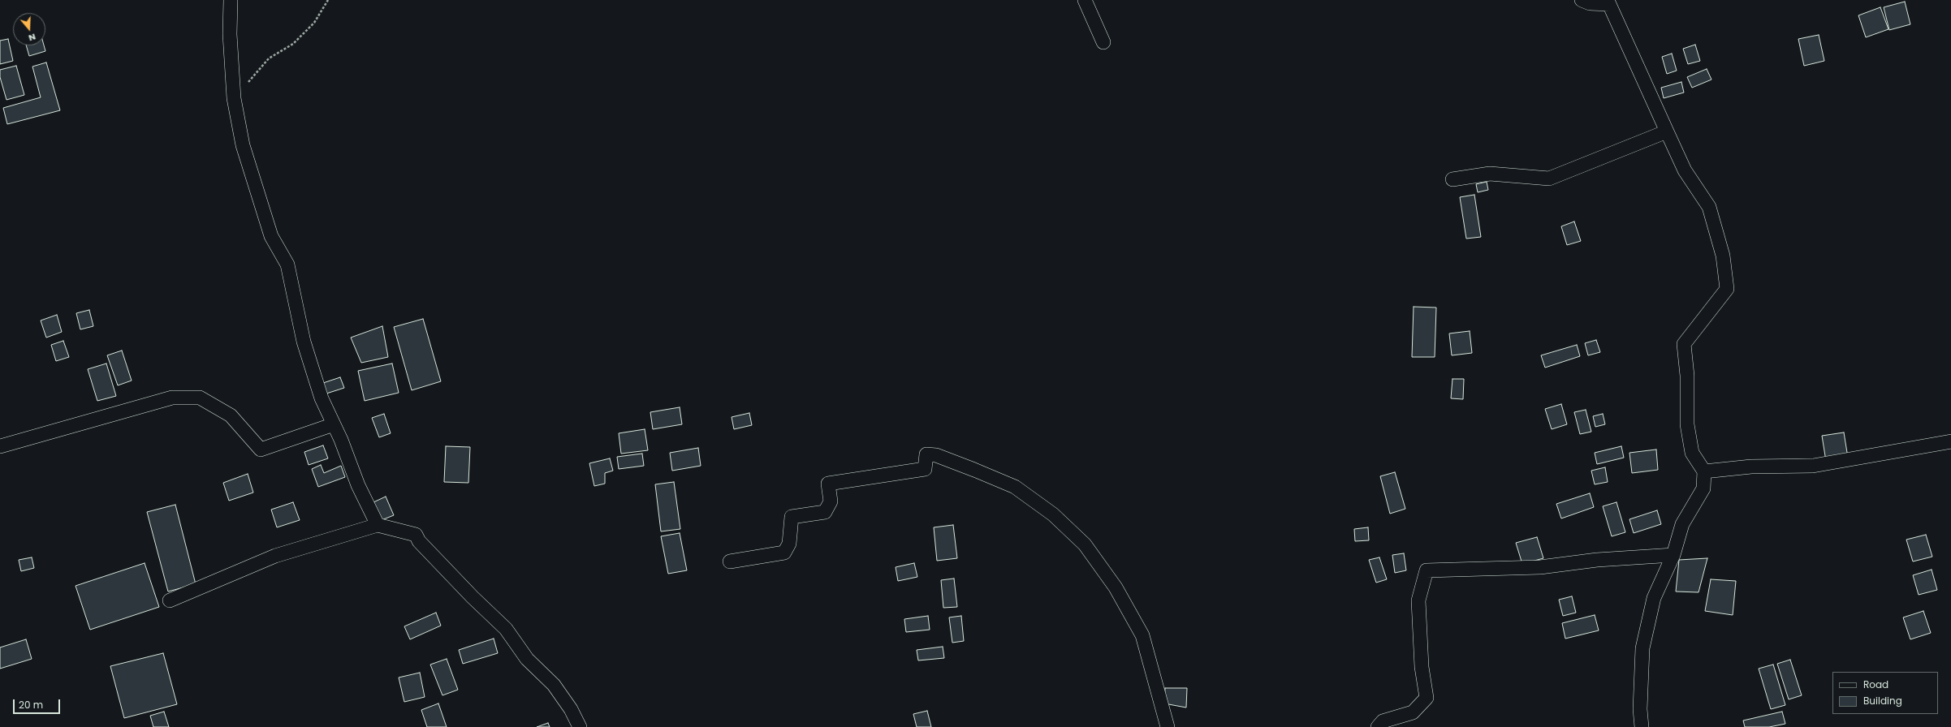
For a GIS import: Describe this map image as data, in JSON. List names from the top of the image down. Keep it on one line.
{"legend":["Road","Building"],"scale_bar":"20 m","north":"bottom"}
